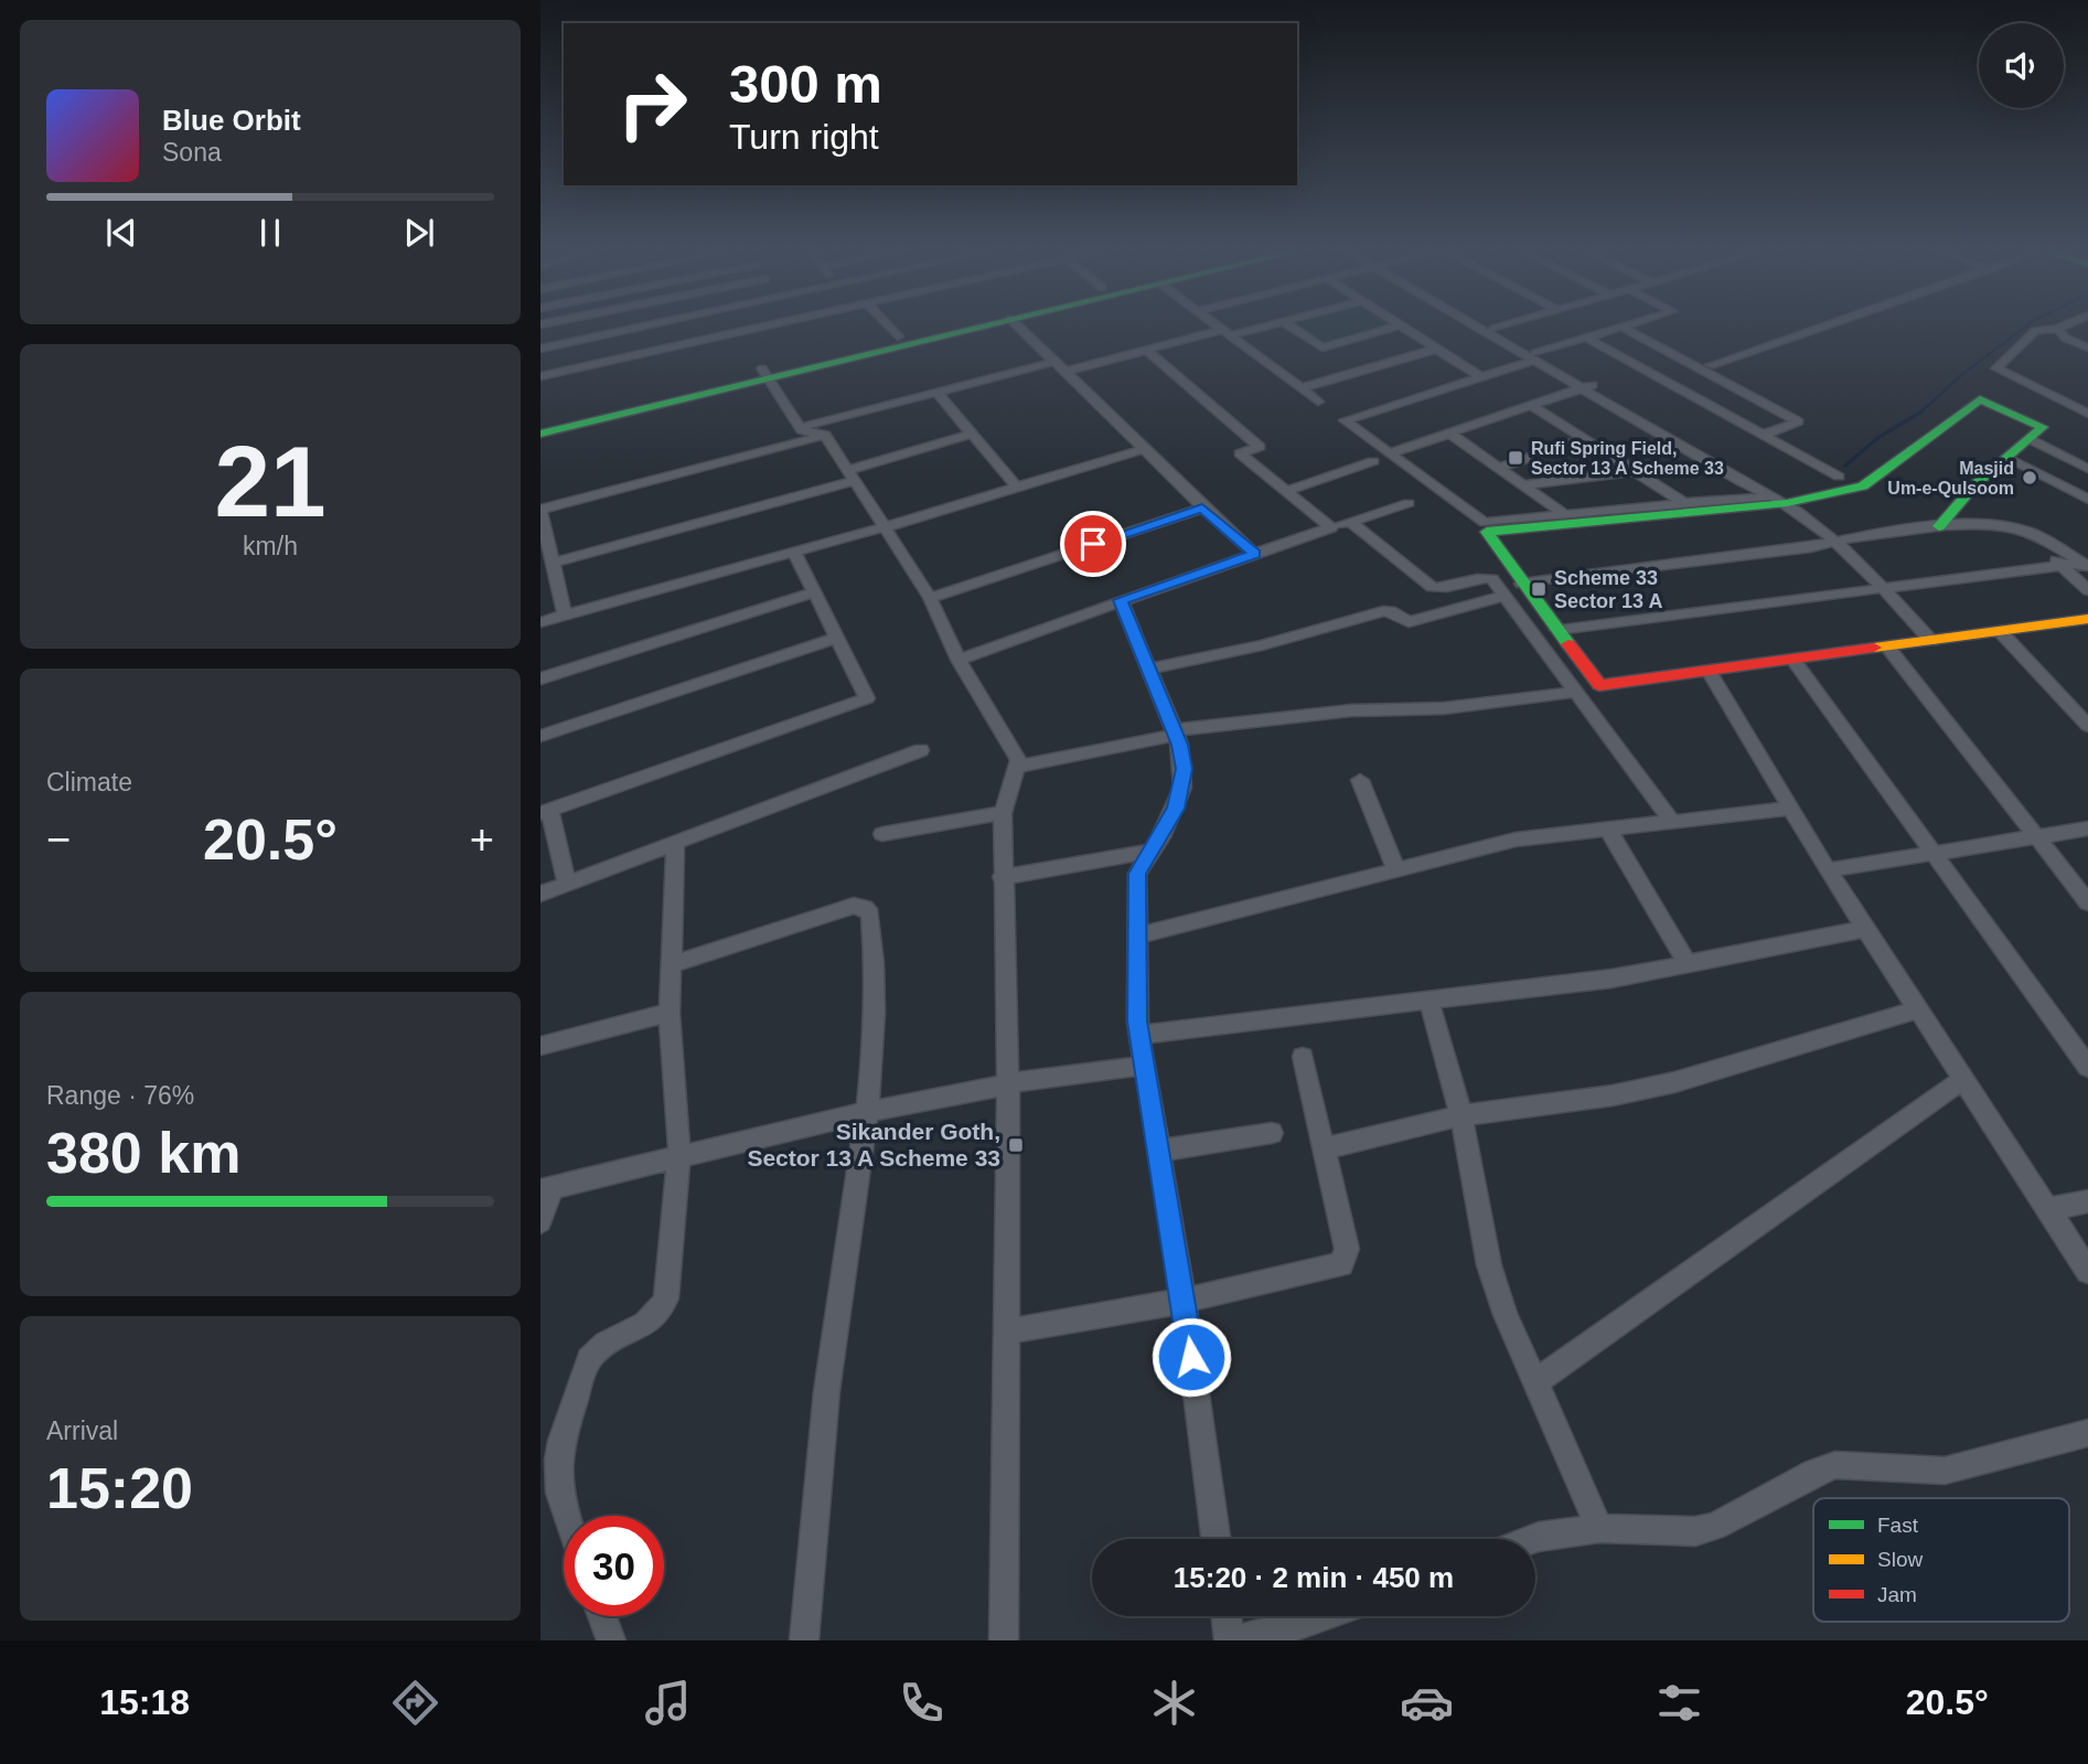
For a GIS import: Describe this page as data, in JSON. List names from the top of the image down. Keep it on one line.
{"places":{"transit":["Rufi Spring Field, Sector 13 A Scheme 33","Scheme 33 Sector 13 A","Sikander Goth, Sector 13 A Scheme 33"],"other":["Masjid Um-e-Qulsoom"]},"legend":["Fast","Slow","Jam"],"page":{"turn":["300 m","Turn right"],"song":["Blue Orbit","Sona"],"tile":[["21","km/h"],"Climate",["Range · 76%","380 km"],["Arrival","15:20"]],"heat":["−","20.5°","+"],"limit":"30","trip":"15:20 · 2 min · 450 m","tabs":["15:18","20.5°"]}}
